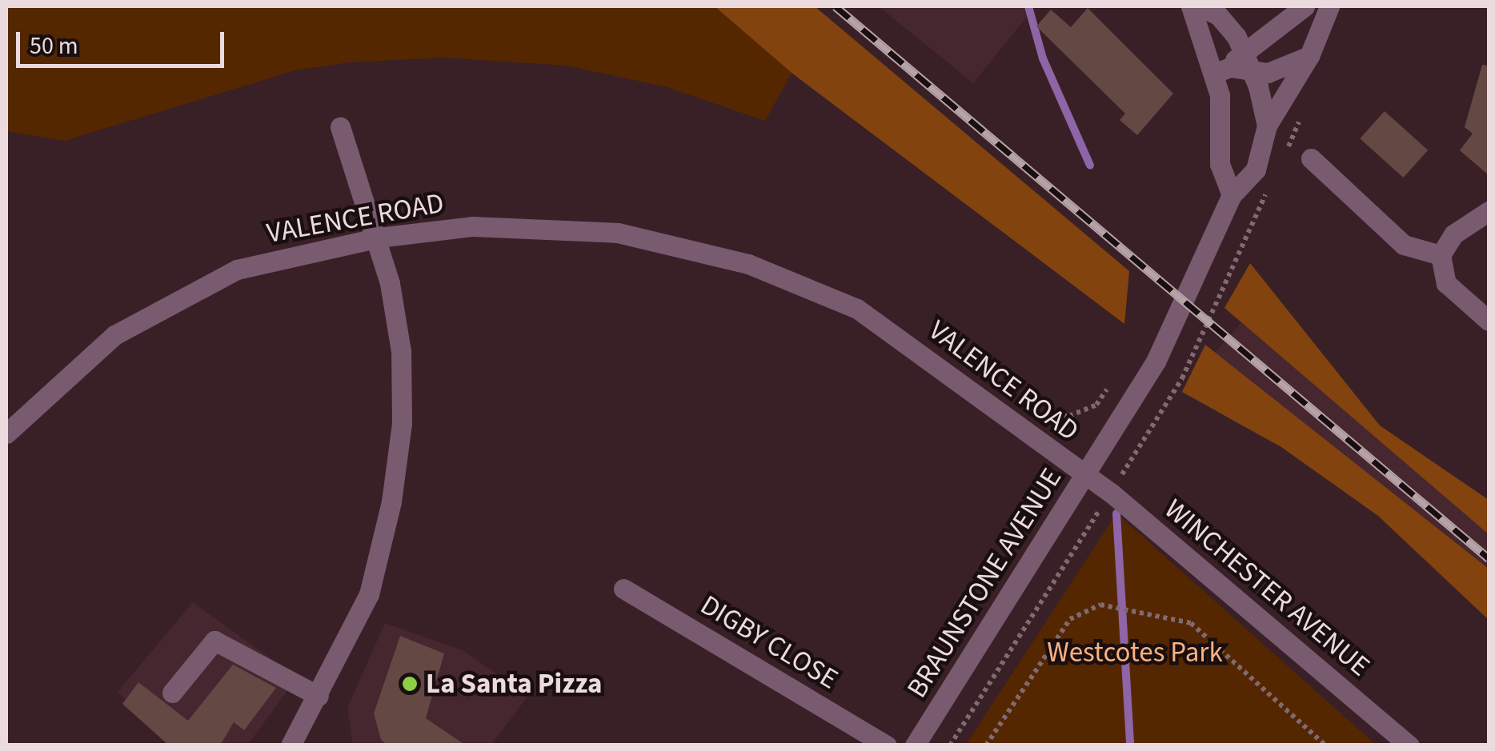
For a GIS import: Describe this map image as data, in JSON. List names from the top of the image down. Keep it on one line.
{"streets":{"street":["VALENCE ROAD","BRAUNSTONE AVENUE","WINCHESTER AVENUE","DIGBY CLOSE"]},"crossings":[["VALENCE ROAD","BRAUNSTONE AVENUE"],["VALENCE ROAD","WINCHESTER AVENUE"],["BRAUNSTONE AVENUE","WINCHESTER AVENUE"]],"parks":["Westcotes Park"],"places":["La Santa Pizza"],"scale_bar":"50 m"}
